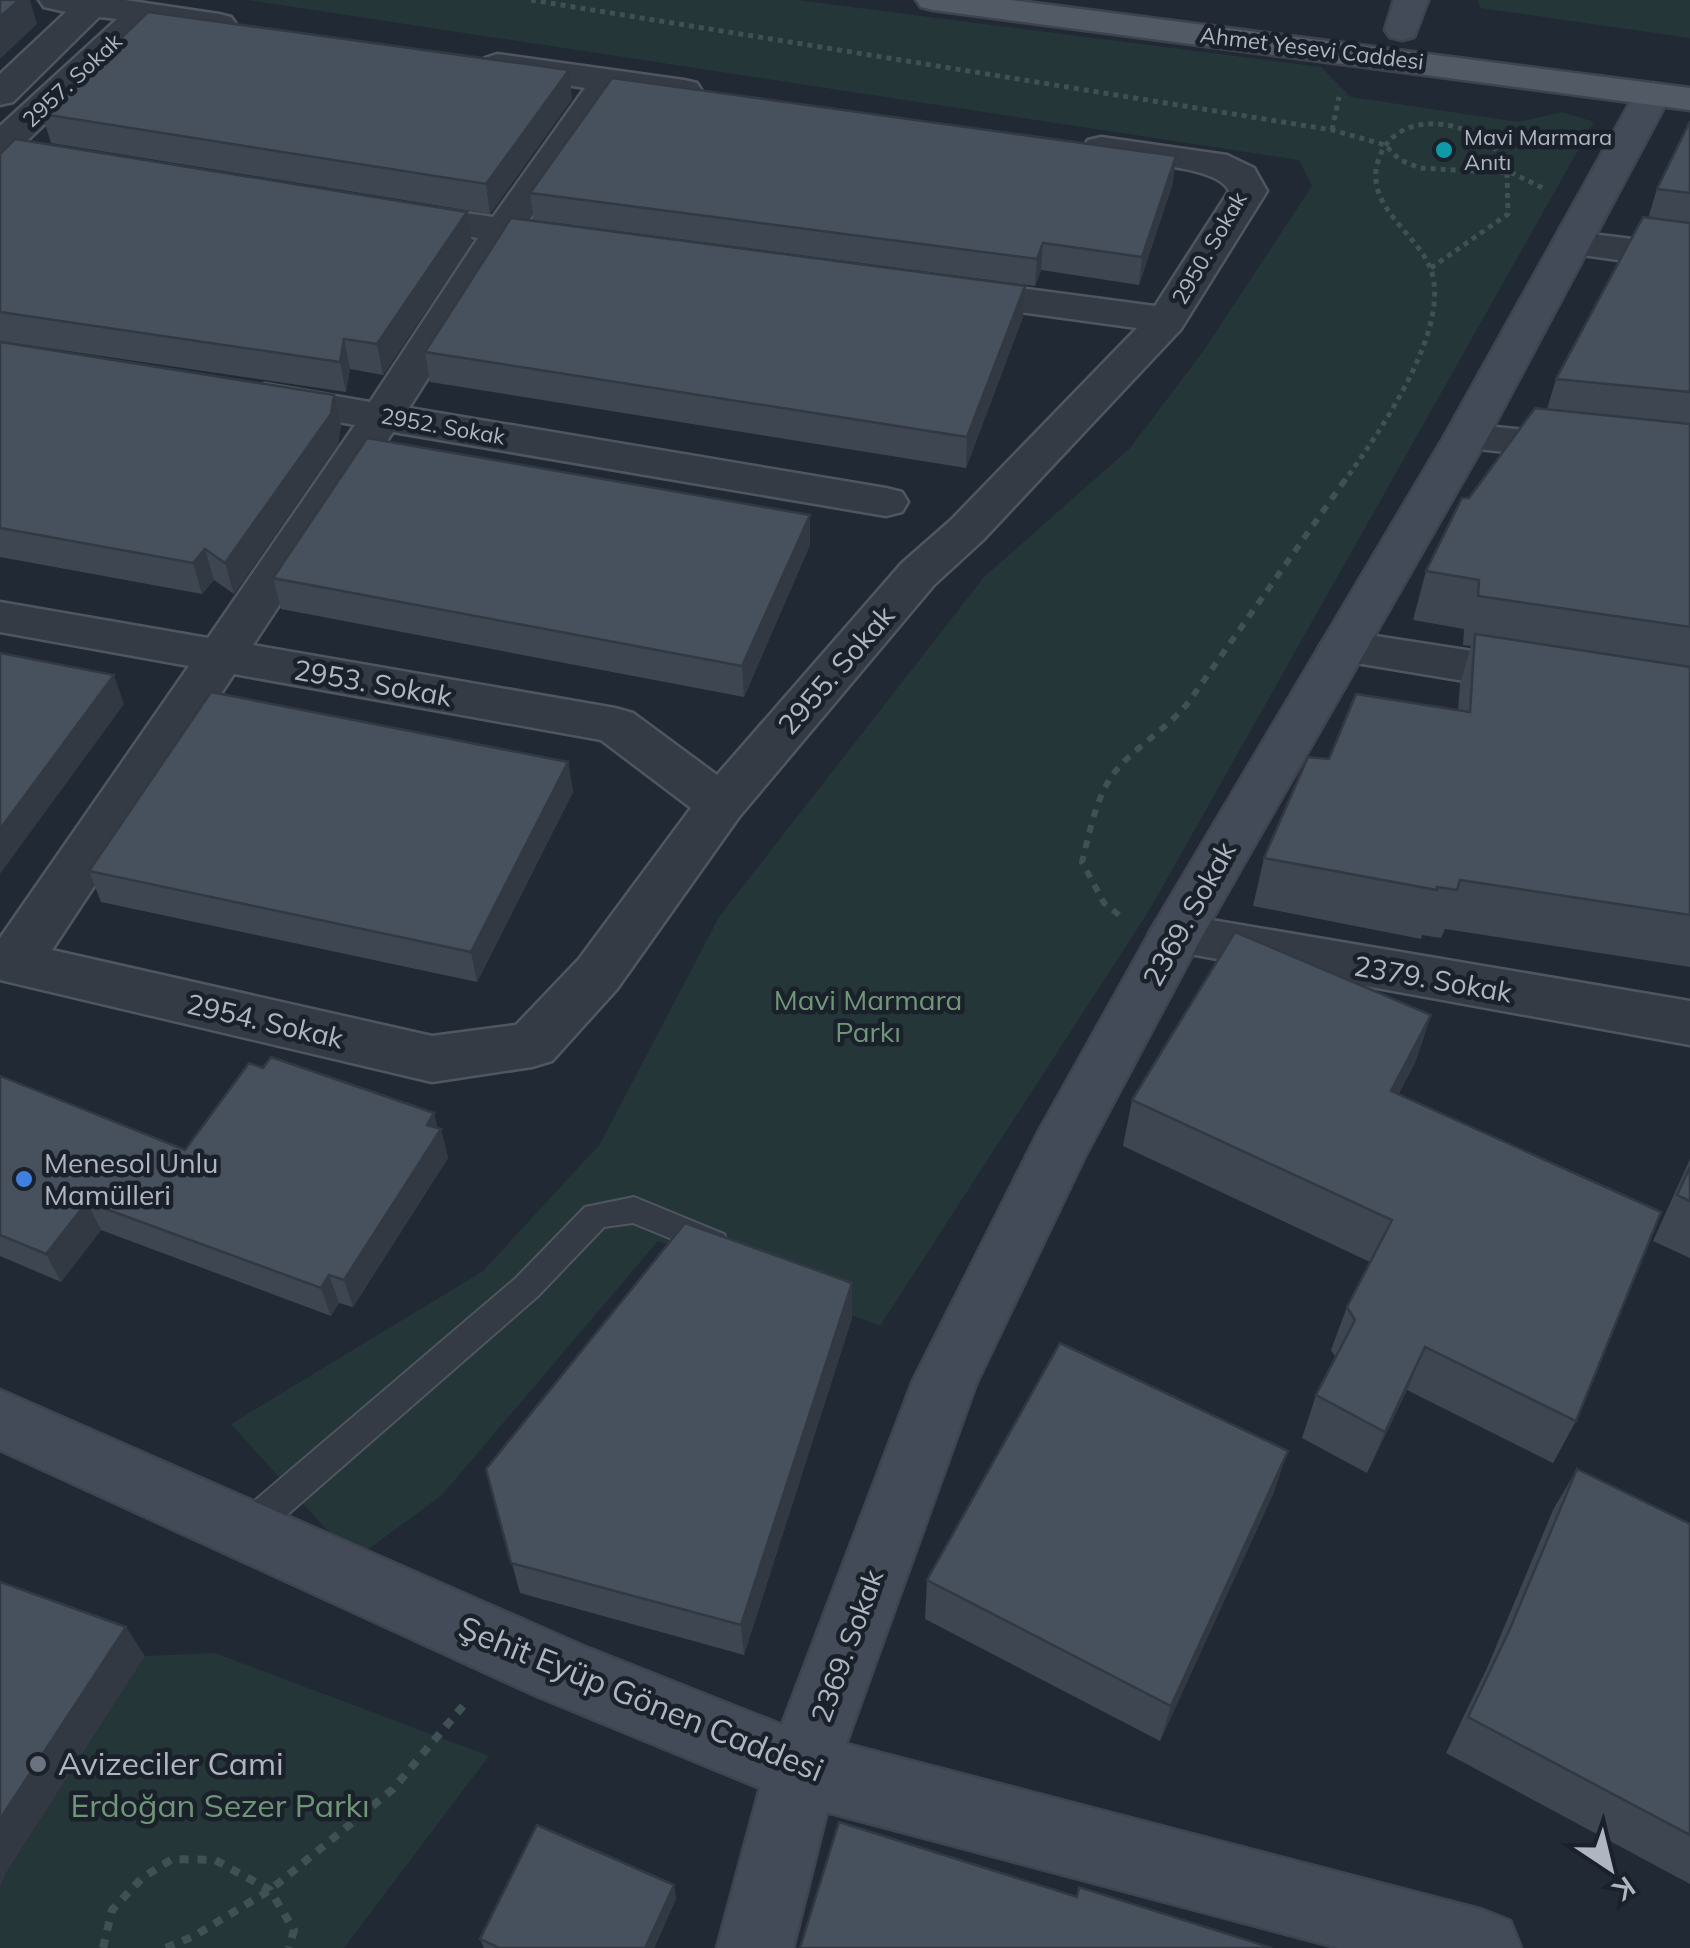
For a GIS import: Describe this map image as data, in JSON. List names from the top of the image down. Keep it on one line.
{"streets":{"main road":["Ahmet Yesevi Caddesi"],"street":["2957. Sokak","2950. Sokak","2952. Sokak","2955. Sokak","2953. Sokak","2369. Sokak","2379. Sokak","2954. Sokak","Şehit Eyüp Gönen Caddesi"]},"crossings":[["Ahmet Yesevi Caddesi","2369. Sokak"],["2950. Sokak","2955. Sokak"],["2955. Sokak","2953. Sokak"],["2955. Sokak","2954. Sokak"],["2369. Sokak","2379. Sokak"],["2369. Sokak","Şehit Eyüp Gönen Caddesi"]],"parks":["Mavi Marmara Parkı","Erdoğan Sezer Parkı"],"places":["Mavi Marmara Anıtı","Menesol Unlu Mamülleri","Avizeciler Cami"],"north":"bottom right"}
